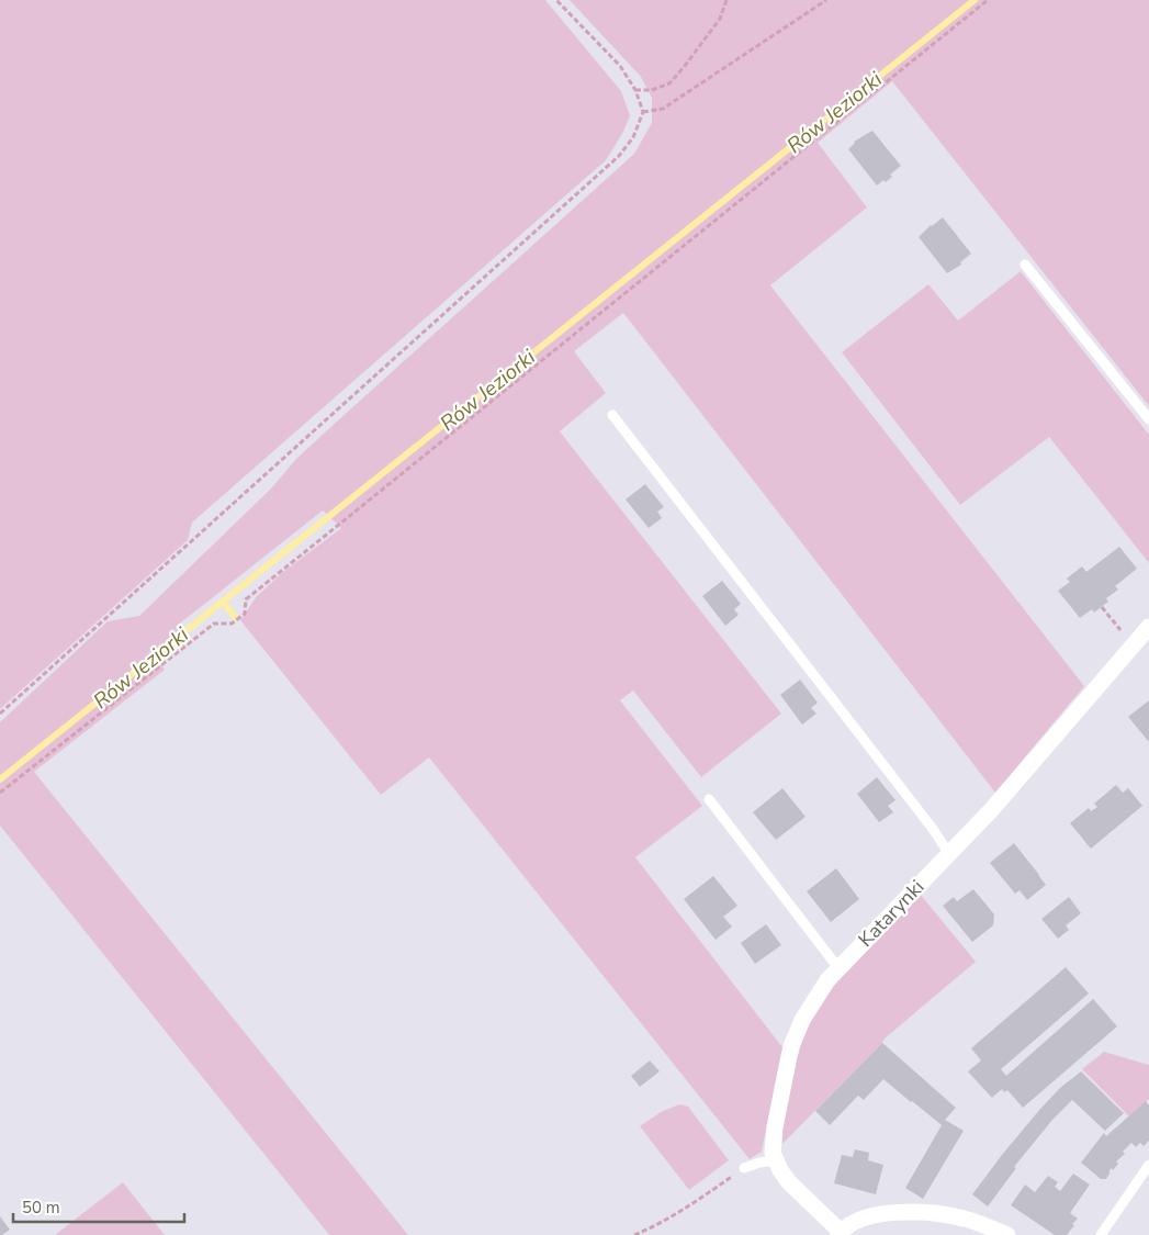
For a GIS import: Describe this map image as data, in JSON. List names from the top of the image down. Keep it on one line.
{"streets":{"street":["Katarynki"]},"water":["Rów Jeziorki"],"scale_bar":"50 m"}
